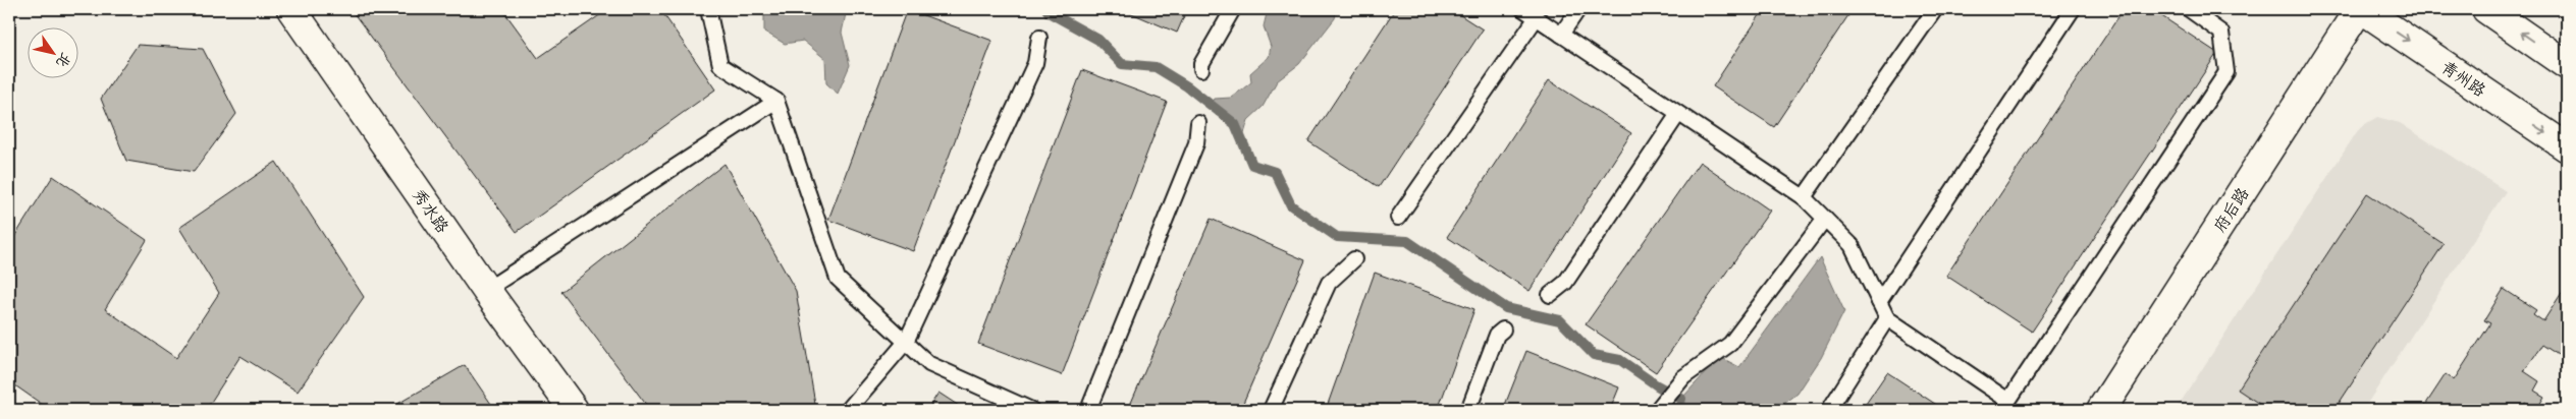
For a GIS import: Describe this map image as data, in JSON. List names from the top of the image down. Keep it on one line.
{"streets":{"street":["青州路","府后路","秀水路"]},"crossings":[["青州路","府后路"]],"north":"bottom right"}
